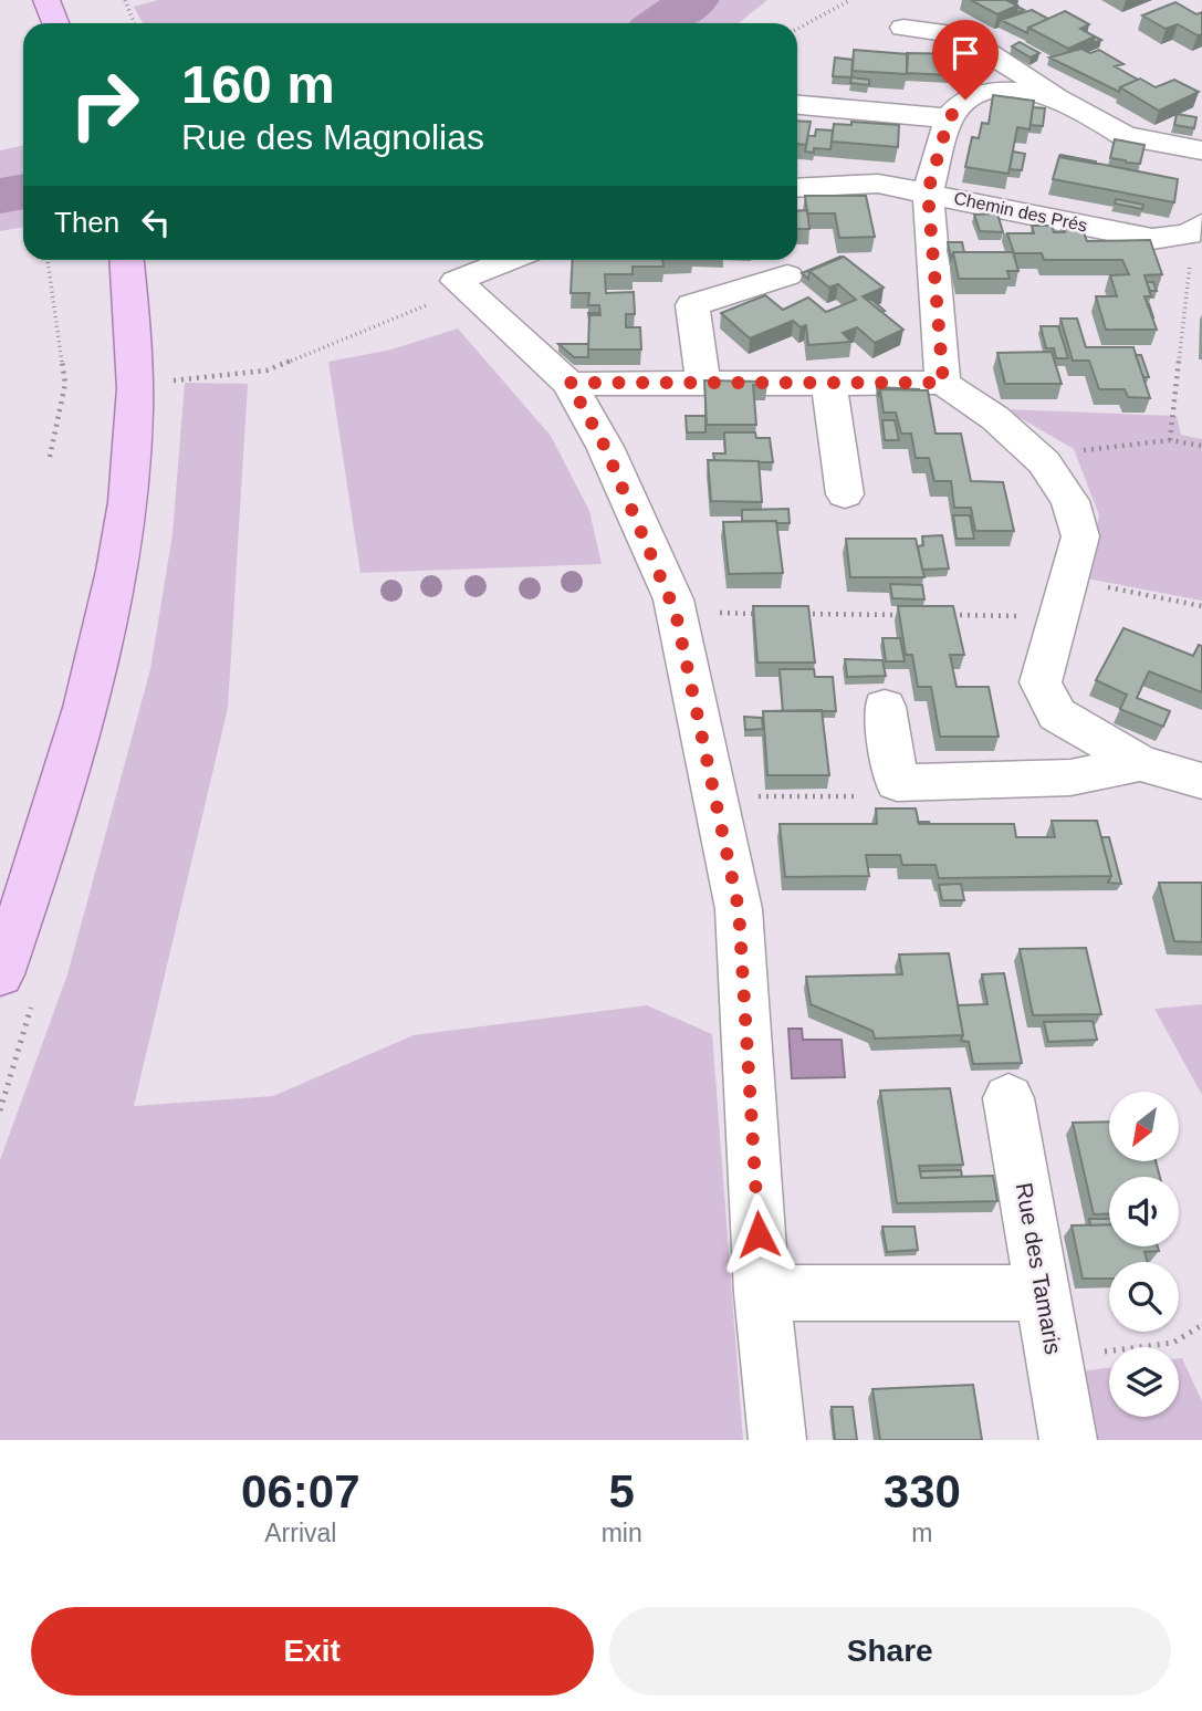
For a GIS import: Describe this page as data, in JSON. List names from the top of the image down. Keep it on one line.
{"streets":{"street":["Chemin des Prés","Rue des Tamaris"]},"north":"bottom left","page":{"turn":["160 m","Rue des Magnolias"],"then":"Then","eta":["06:07","Arrival","5","min","330","m"],"buttons":["Exit","Share"]}}
